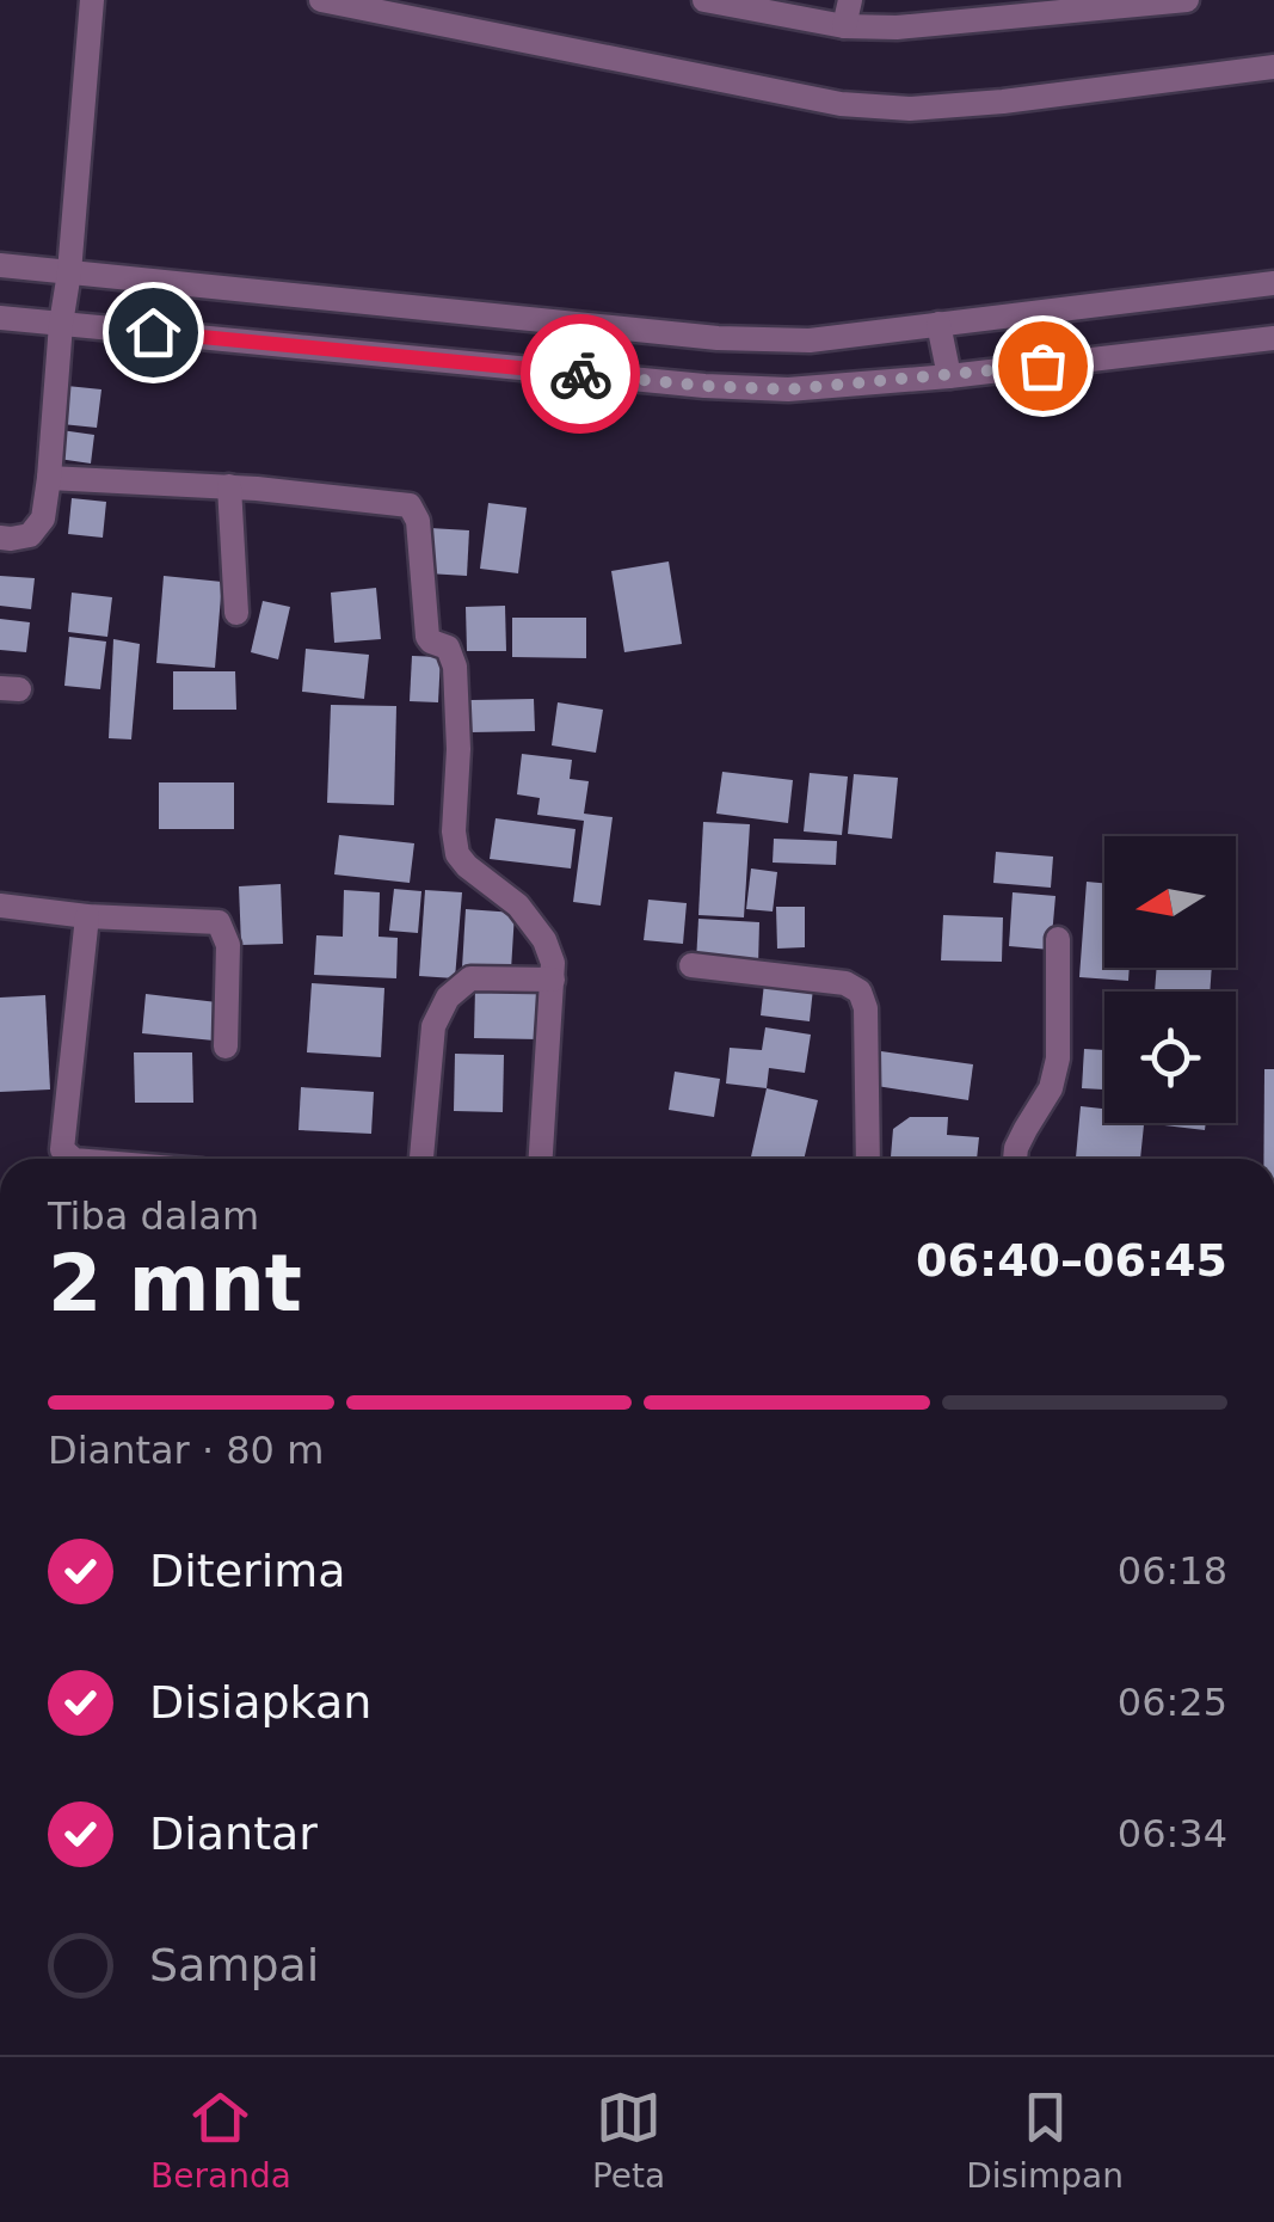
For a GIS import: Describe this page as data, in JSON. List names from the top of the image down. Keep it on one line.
{"north":"left","page":{"heading":["2 mnt","Tiba dalam","06:40–06:45"],"bar":"Diantar · 80 m","list":[["Diterima","06:18"],["Disiapkan","06:25"],["Diantar","06:34"],"Sampai"],"tabs":["Beranda","Peta","Disimpan"]}}
